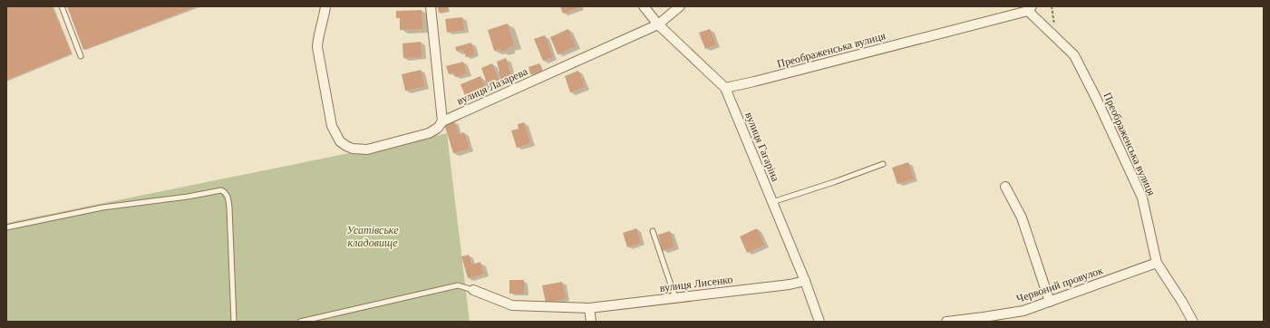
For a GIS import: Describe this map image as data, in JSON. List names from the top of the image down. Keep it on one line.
{"streets":{"street":["Преображенська вулиця","вулиця Лазарева","вулиця Гагаріна","вулиця Лисенко","Червоний провулок"]},"crossings":[["Преображенська вулиця","вулиця Гагаріна"],["Преображенська вулиця","Червоний провулок"],["вулиця Лазарева","вулиця Гагаріна"],["вулиця Гагаріна","вулиця Лисенко"]],"parks":["Усатівське кладовище"]}
